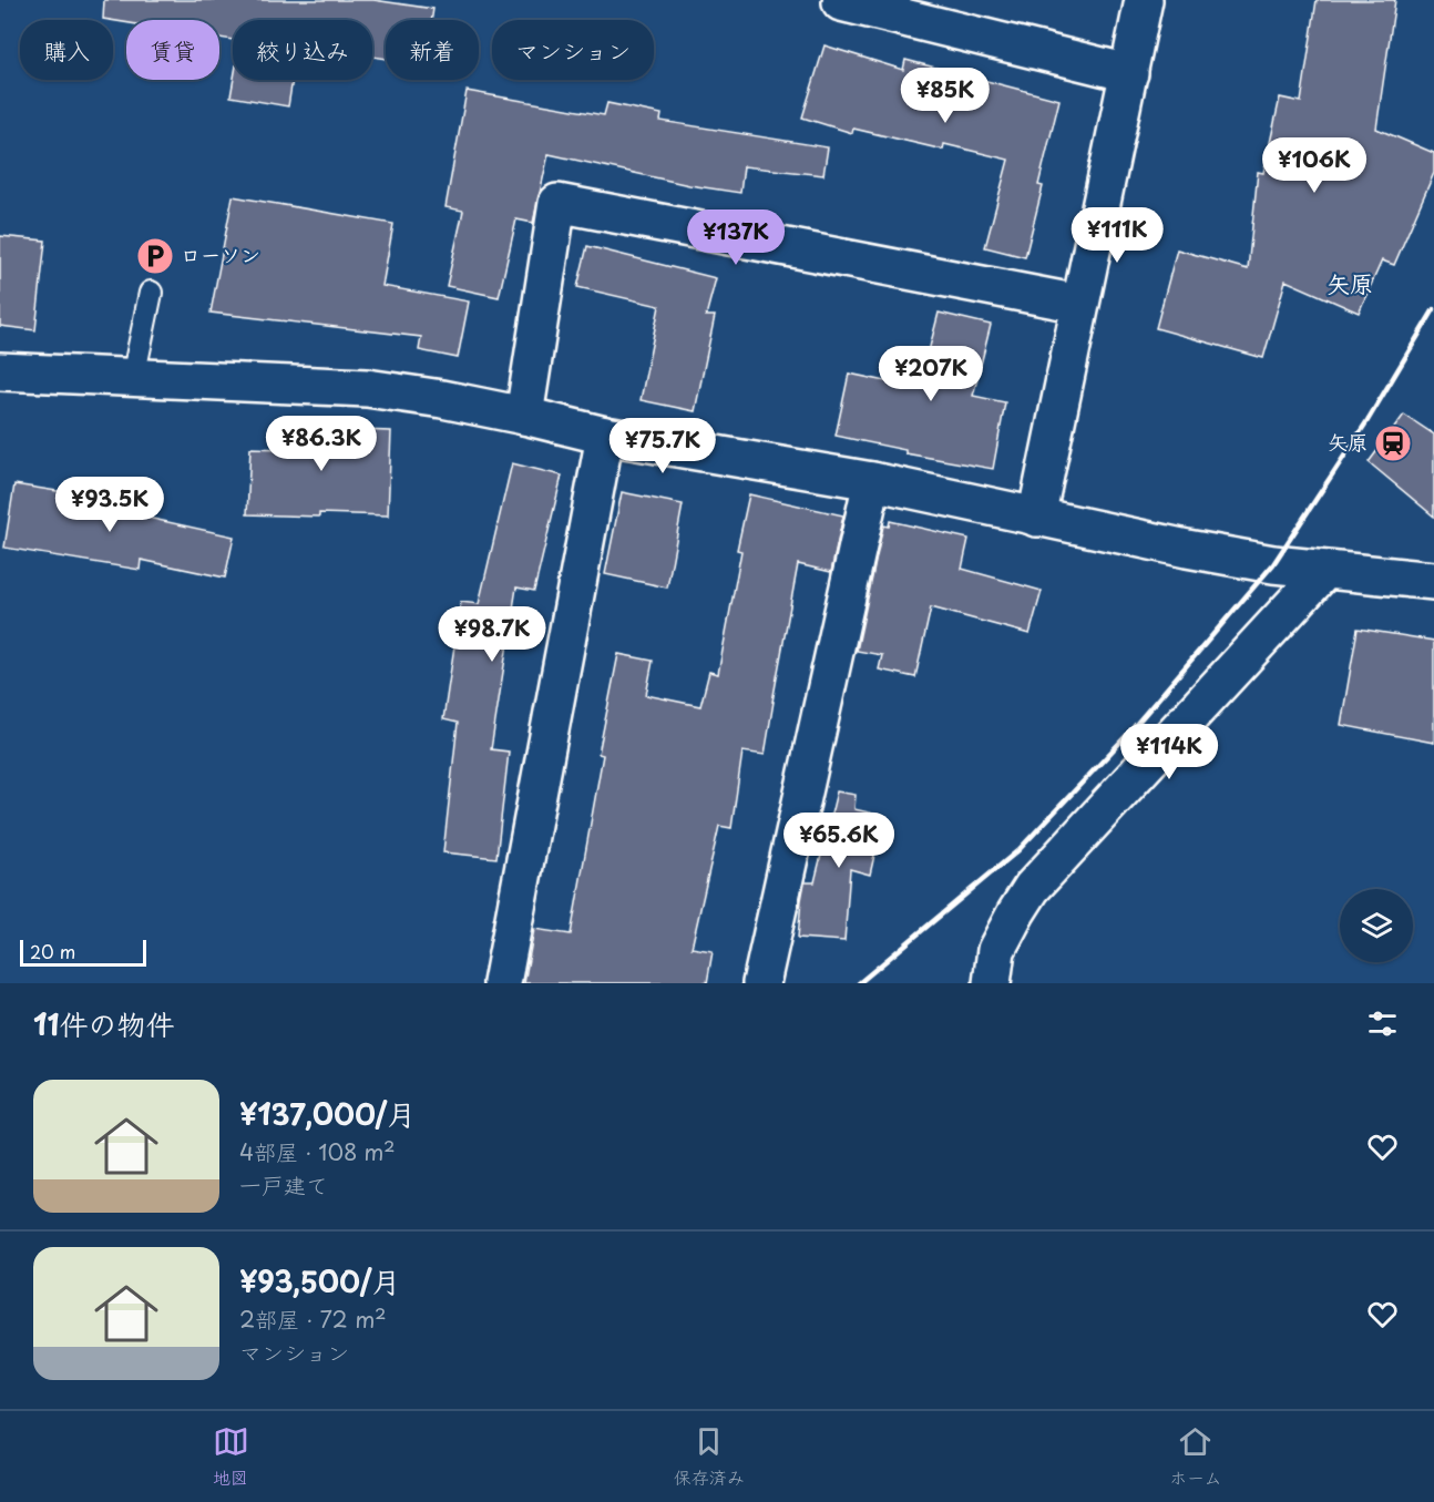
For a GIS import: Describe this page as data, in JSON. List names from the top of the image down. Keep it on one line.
{"districts":["矢原"],"places":{"parking":["ローソン"],"station":["矢原"]},"scale_bar":"20 m","page":{"chip":["購入","賃貸","絞り込み","新着","マンション"],"price":["¥85K","¥106K","¥111K","¥137K","¥207K","¥86.3K","¥75.7K","¥93.5K","¥98.7K","¥114K","¥65.6K"],"scale":"20 m","heading":"11件の物件","list":[{"name":"¥137,000/月","note":"4部屋 · 108 m² · 一戸建て"},{"name":"¥93,500/月","note":"2部屋 · 72 m² · マンション"}],"tabs":["地図","保存済み","ホーム"]}}
